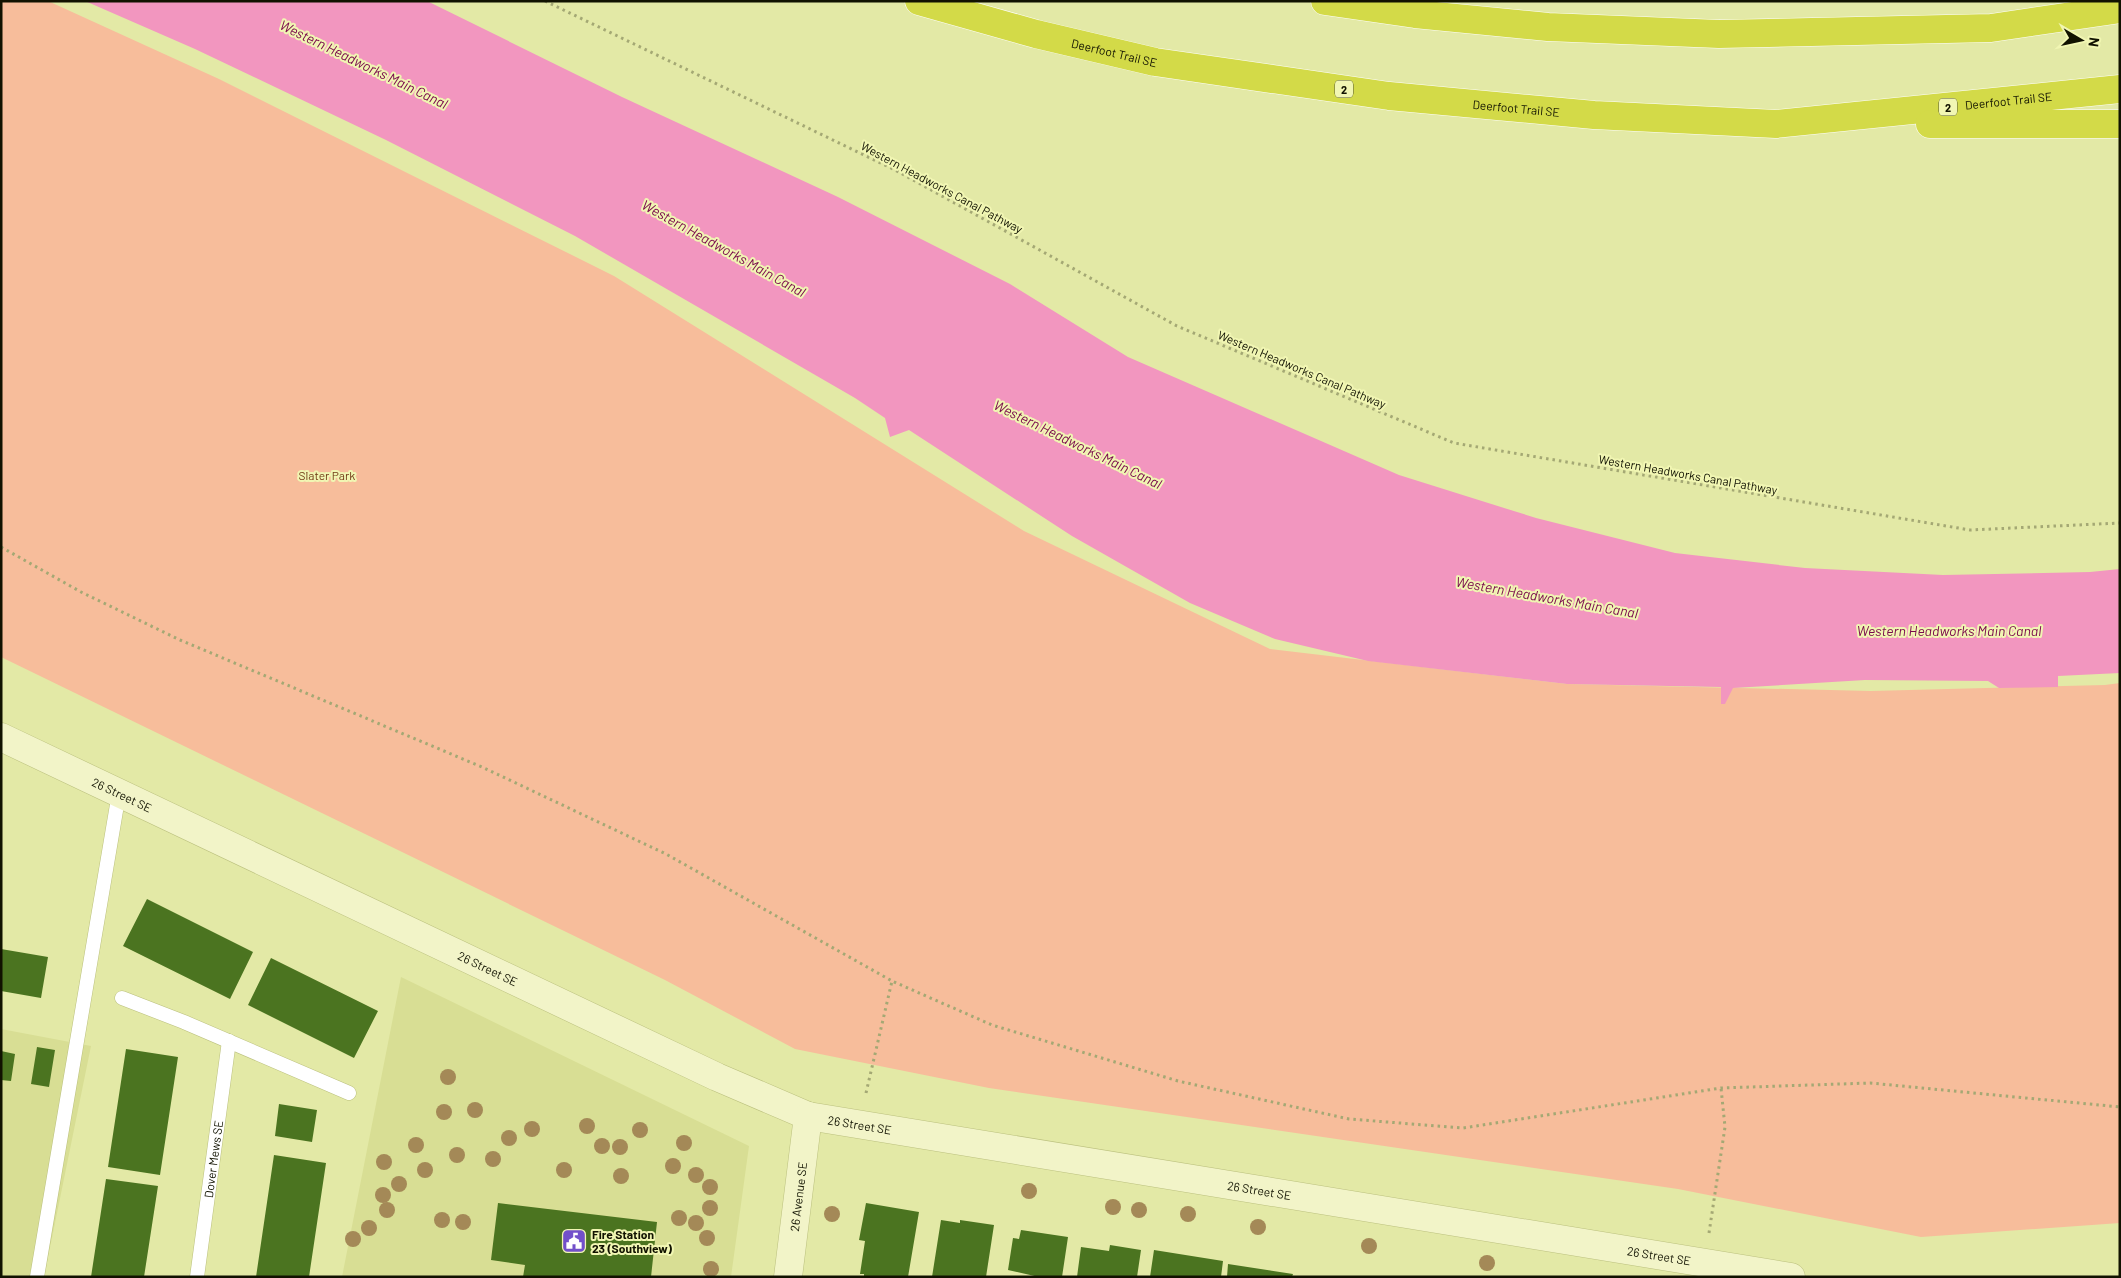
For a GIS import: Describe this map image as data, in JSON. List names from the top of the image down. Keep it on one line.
{"streets":{"highway":["Deerfoot Trail SE","2"],"street":["26 Street SE","26 Avenue SE"],"lane":["Dover Mews SE"],"path":["Western Headworks Canal Pathway"]},"crossings":[["26 Street SE","26 Avenue SE"]],"water":["Western Headworks Main Canal"],"parks":["Slater Park"],"places":{"public building":["Fire Station 23 (Southview)"]},"north":"right"}
